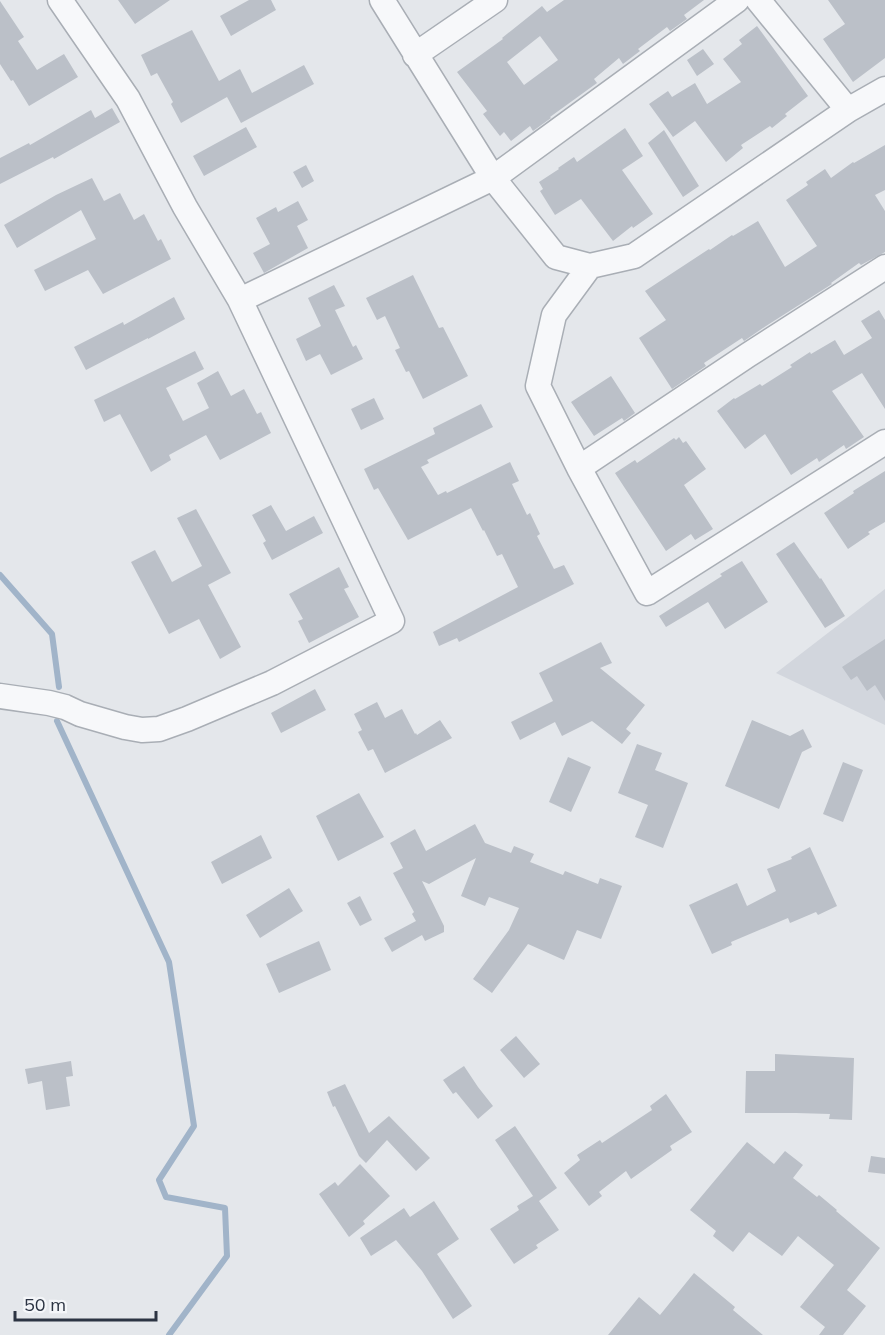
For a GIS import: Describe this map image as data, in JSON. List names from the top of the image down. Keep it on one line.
{"scale_bar":"50 m"}
